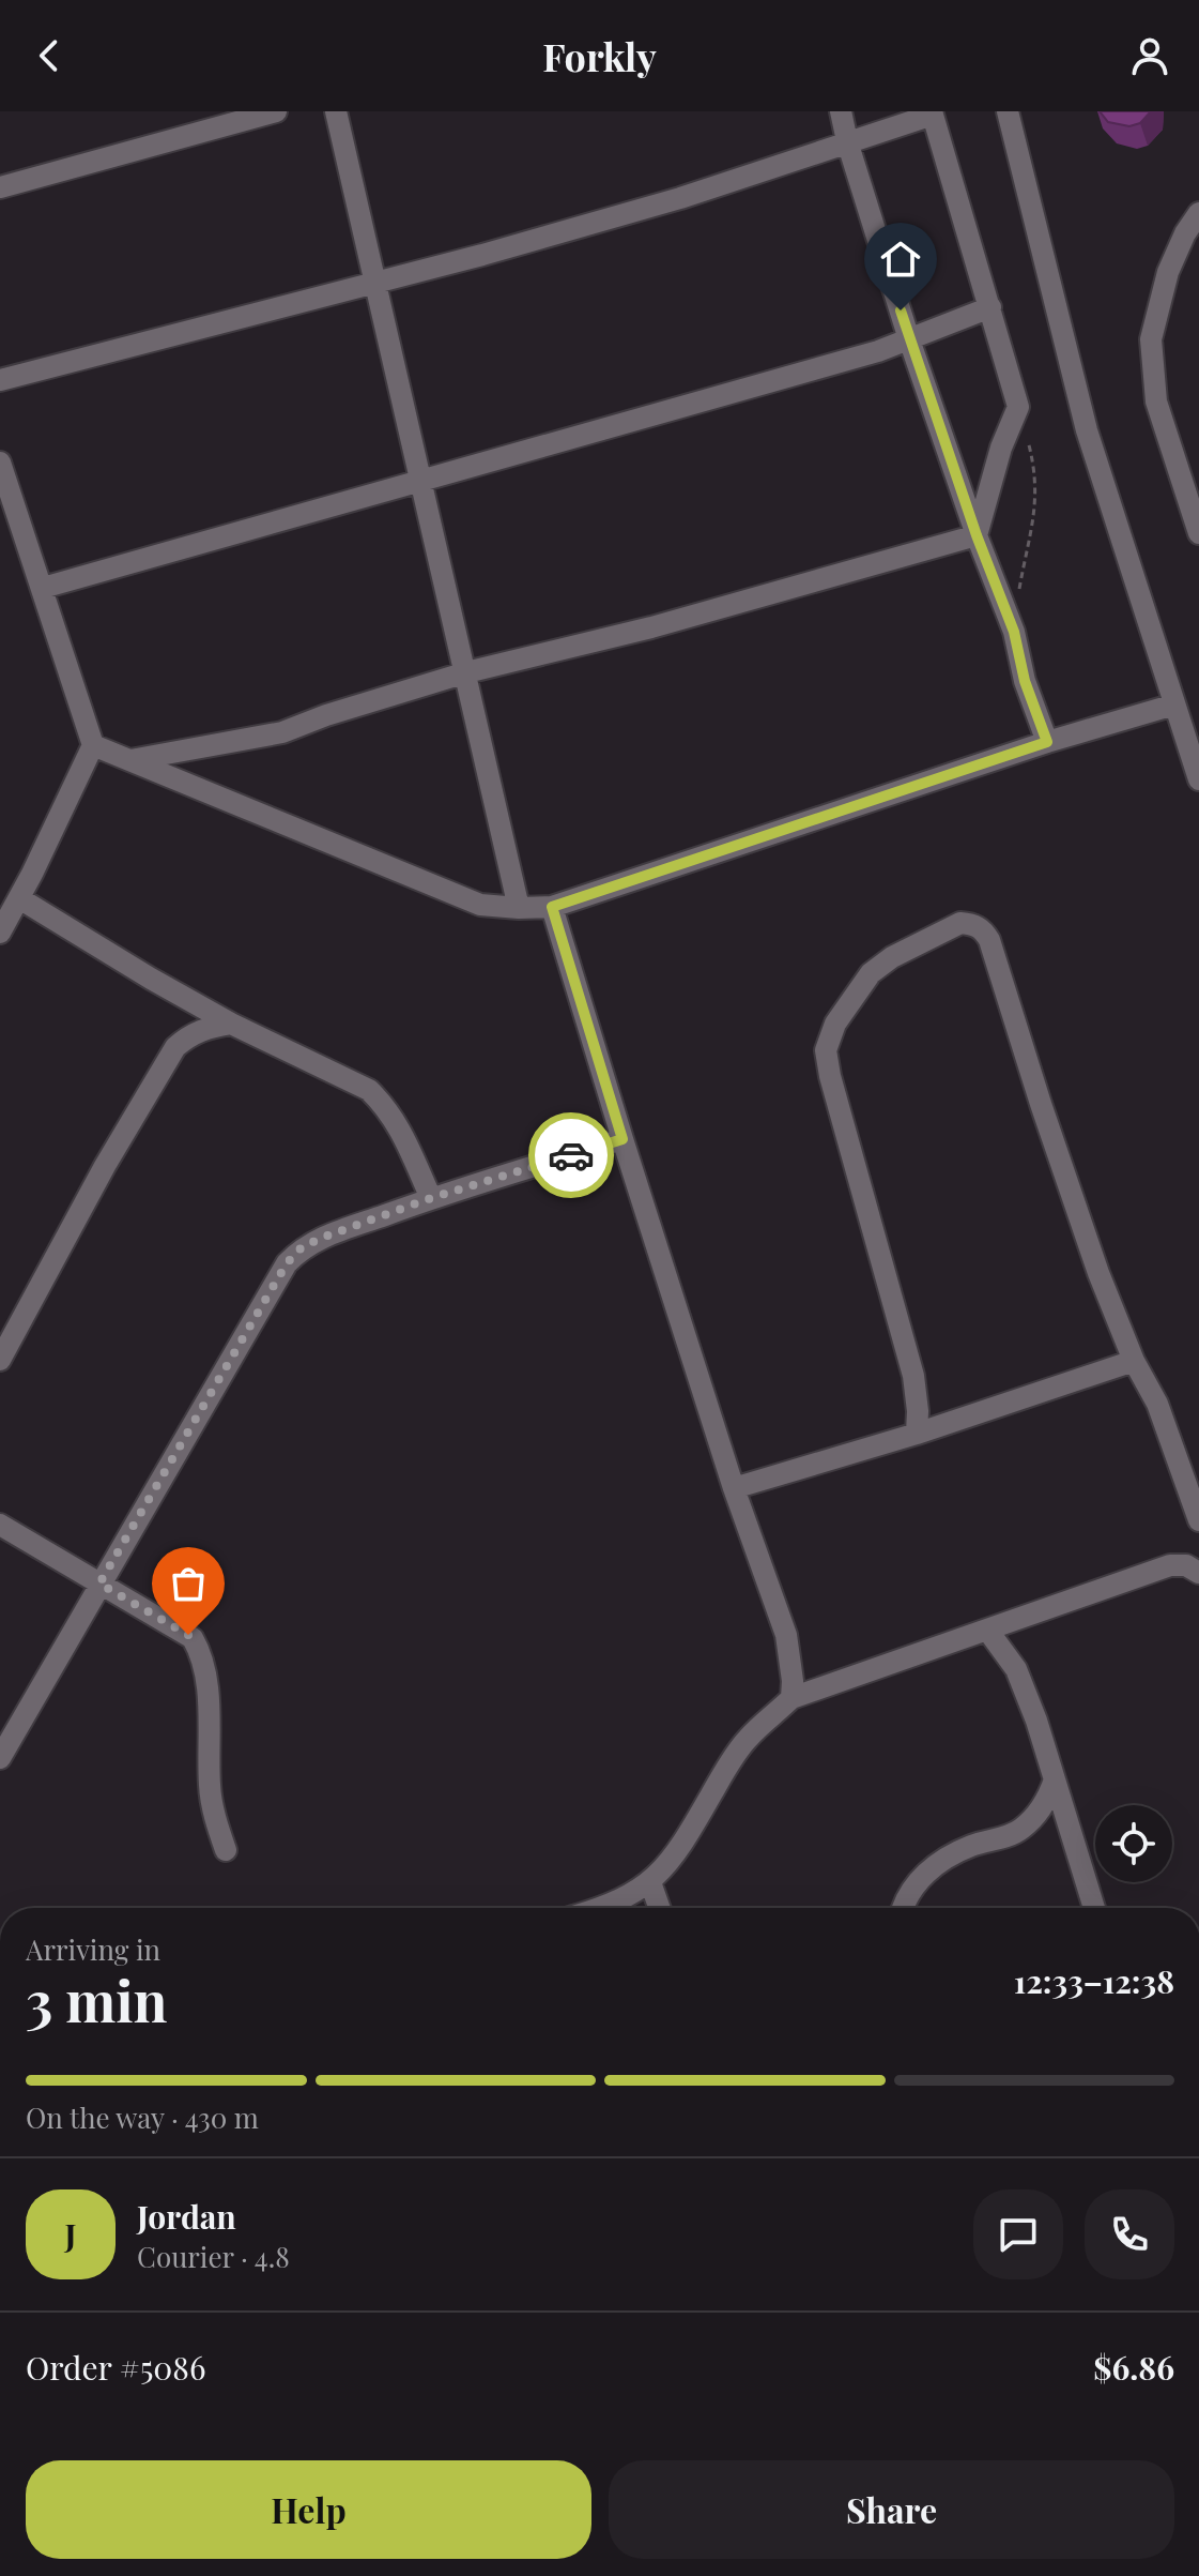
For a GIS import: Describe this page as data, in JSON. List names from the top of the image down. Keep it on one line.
{"page":{"header":"Forkly","heading":["3 min","Arriving in","12:33–12:38"],"panel":["Jordan","Courier · 4.8","Order #5086","$6.86"],"bar":"On the way · 430 m","round":"J","buttons":["Help","Share"]}}
